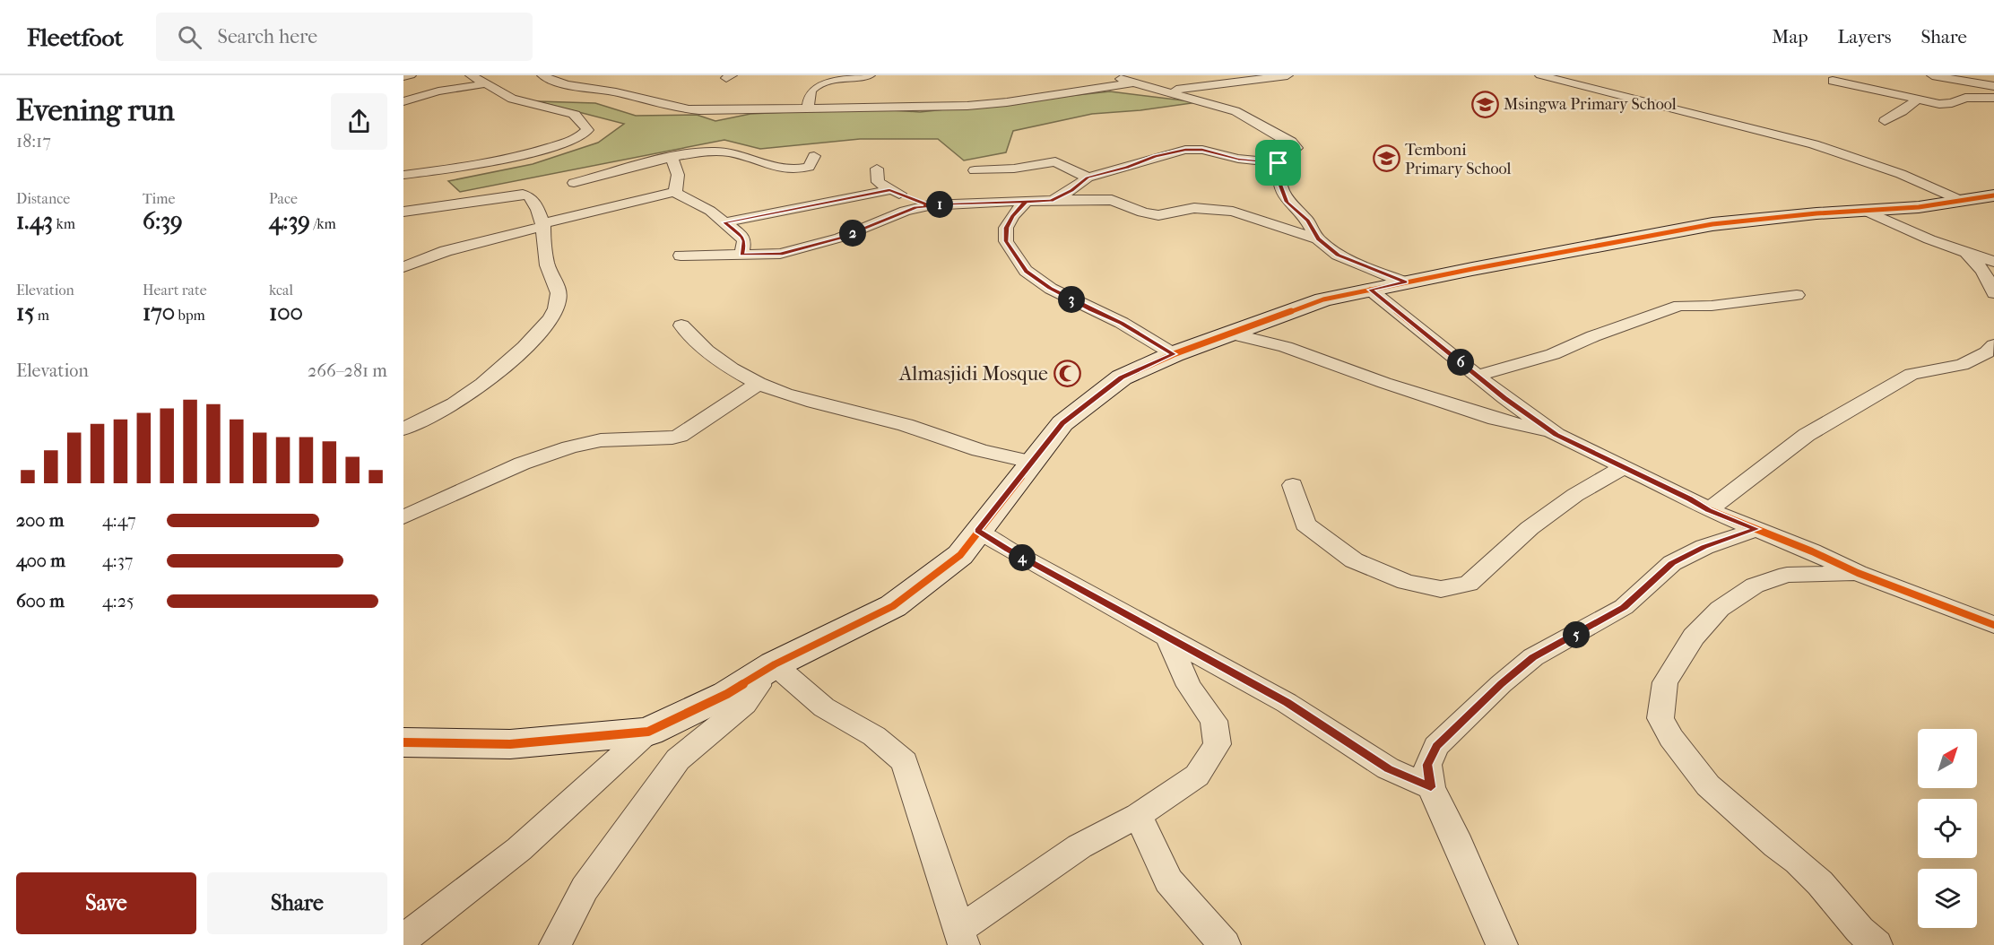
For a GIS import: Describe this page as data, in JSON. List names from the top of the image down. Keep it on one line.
{"places":{"school or university":["Msingwa Primary School","Temboni Primary School"],"mosque":["Almasjidi Mosque"]},"north":"top right","page":{"header":"Fleetfoot","search":"Search here","nav":["Map","Layers","Share"],"heading":["Evening run","18:17"],"stats":[["Distance","1.43 km"],["Time","6:39"],["Pace","4:39 /km"],["Elevation","15 m"],["Heart rate","170 bpm"],["kcal","100"]],"pins":["1","2","3","6","4","5"],"chart":["Elevation","266–281 m"],"list":[{"name":"200 m","note":"4:47"},{"name":"400 m","note":"4:37"},{"name":"600 m","note":"4:25"}],"buttons":["Save","Share"]}}
